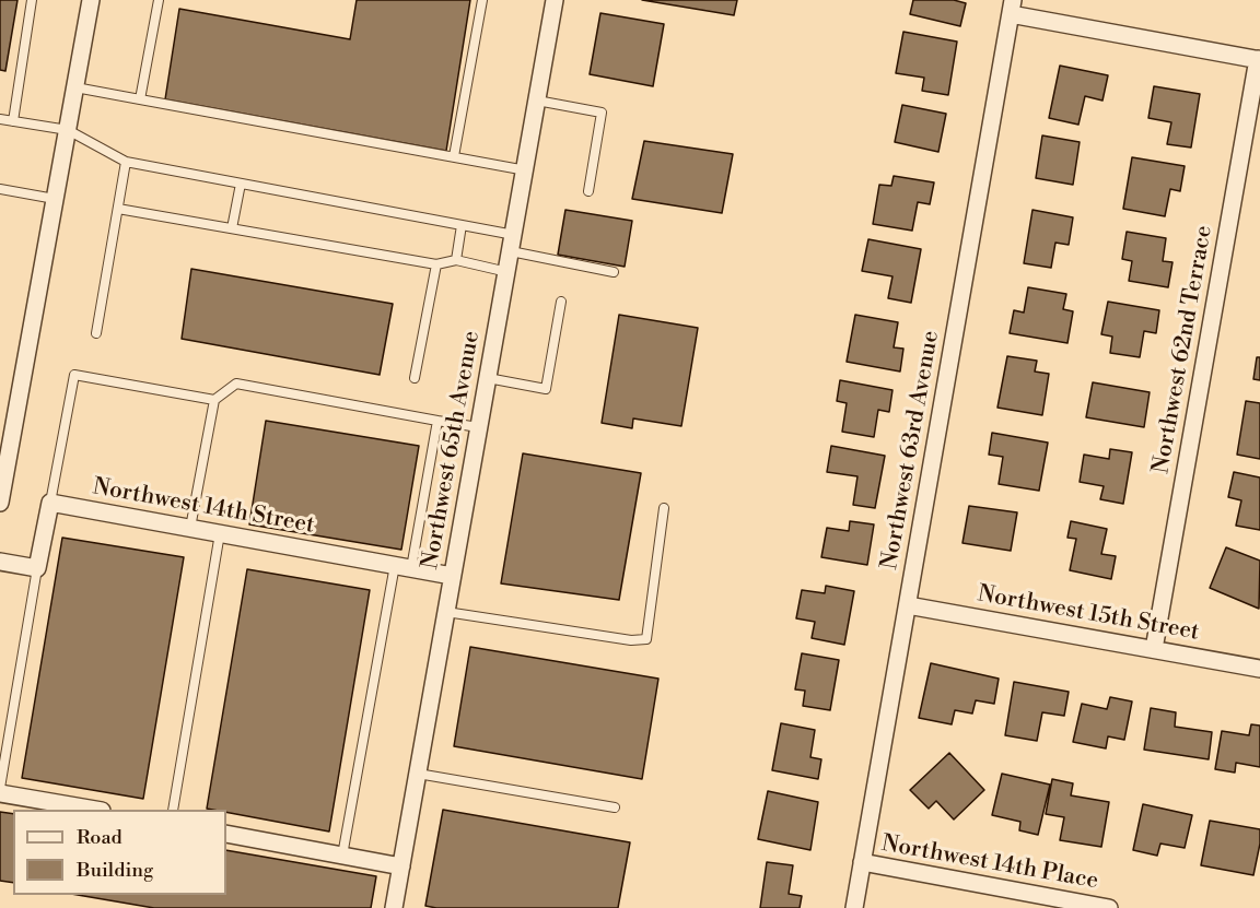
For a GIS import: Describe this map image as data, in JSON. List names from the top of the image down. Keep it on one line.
{"streets":{"street":["Northwest 62nd Terrace","Northwest 65th Avenue","Northwest 63rd Avenue","Northwest 14th Street","Northwest 15th Street","Northwest 14th Place"]},"crossings":[["Northwest 62nd Terrace","Northwest 15th Street"],["Northwest 65th Avenue","Northwest 14th Street"],["Northwest 63rd Avenue","Northwest 15th Street"],["Northwest 63rd Avenue","Northwest 14th Place"]],"legend":["Road","Building"]}
